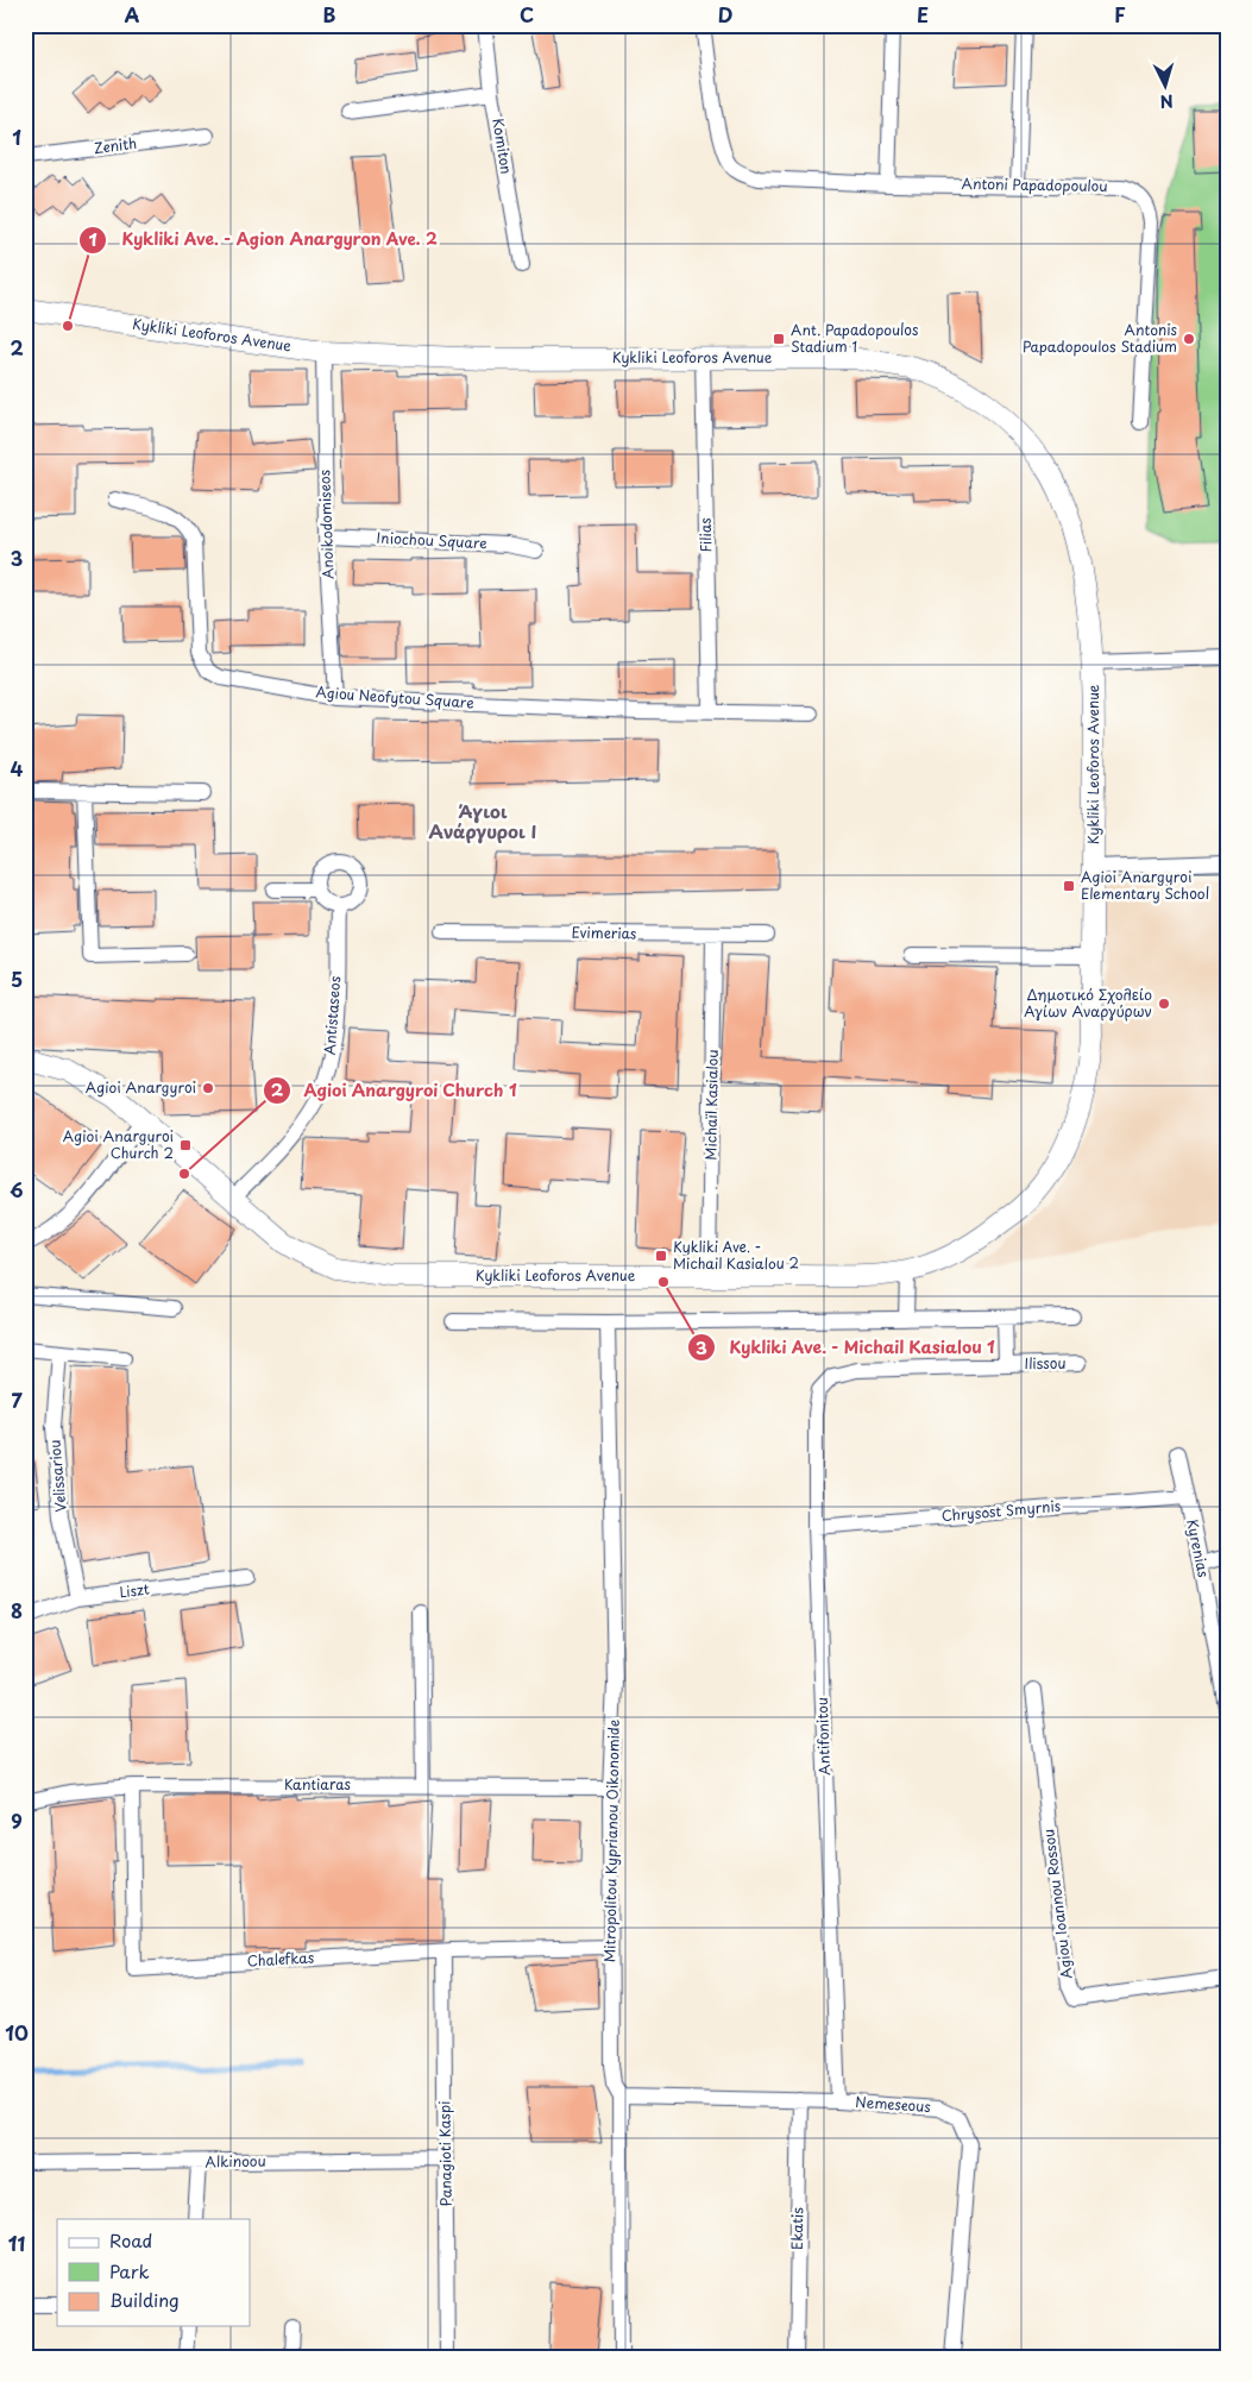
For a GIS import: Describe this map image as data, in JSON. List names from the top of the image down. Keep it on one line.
{"streets":{"street":["Zenith","Komiton","Antoni Papadopoulou","Kykliki Leoforos Avenue","Anoikodomiseos","Filias","Iniochou Square","Agiou Neofytou Square","Evimerias","Antistaseos","Michaïl Kasialou","Ilissou","Velissariou","Chrysost Smyrnis","Kyrenias","Liszt","Antifonitou","Kantiaras","Mitropolitou Kyprianou Oikonomide","Agiou Ioannou Rossou","Chalefkas","Nemeseous","Panagioti Kaspi","Alkinoou","Ekatis"]},"crossings":[["Kykliki Leoforos Avenue","Anoikodomiseos"],["Kykliki Leoforos Avenue","Filias"],["Kykliki Leoforos Avenue","Antistaseos"],["Kykliki Leoforos Avenue","Michaïl Kasialou"],["Anoikodomiseos","Iniochou Square"],["Anoikodomiseos","Agiou Neofytou Square"],["Filias","Agiou Neofytou Square"],["Evimerias","Michaïl Kasialou"],["Ilissou","Antifonitou"],["Velissariou","Liszt"],["Chrysost Smyrnis","Kyrenias"],["Chrysost Smyrnis","Antifonitou"],["Antifonitou","Nemeseous"],["Kantiaras","Mitropolitou Kyprianou Oikonomide"],["Kantiaras","Chalefkas"],["Mitropolitou Kyprianou Oikonomide","Chalefkas"],["Mitropolitou Kyprianou Oikonomide","Nemeseous"],["Chalefkas","Panagioti Kaspi"],["Nemeseous","Ekatis"],["Panagioti Kaspi","Alkinoou"]],"districts":["Άγιοι Ανάργυροι Ι"],"places":{"other":["Kykliki Ave. - Agion Anargyron Ave. 2","Antonis Papadopoulos Stadium","Δημοτικό Σχολείο Αγίων Αναργύρων","Agioi Anargyroi","Agioi Anargyroi Church 1","Kykliki Ave. - Michail Kasialou 1"],"transit":["Ant. Papadopoulos Stadium 1","Agioi Anargyroi Elementary School","Agioi Anargyroi Church 2","Kykliki Ave. - Michail Kasialou 2"]},"legend":["Road","Park","Building"],"north":"bottom","grid":{"columns":["A","B","C","D","E","F"],"rows":["1","2","3","4","5","6","7","8","9","10","11"]}}
